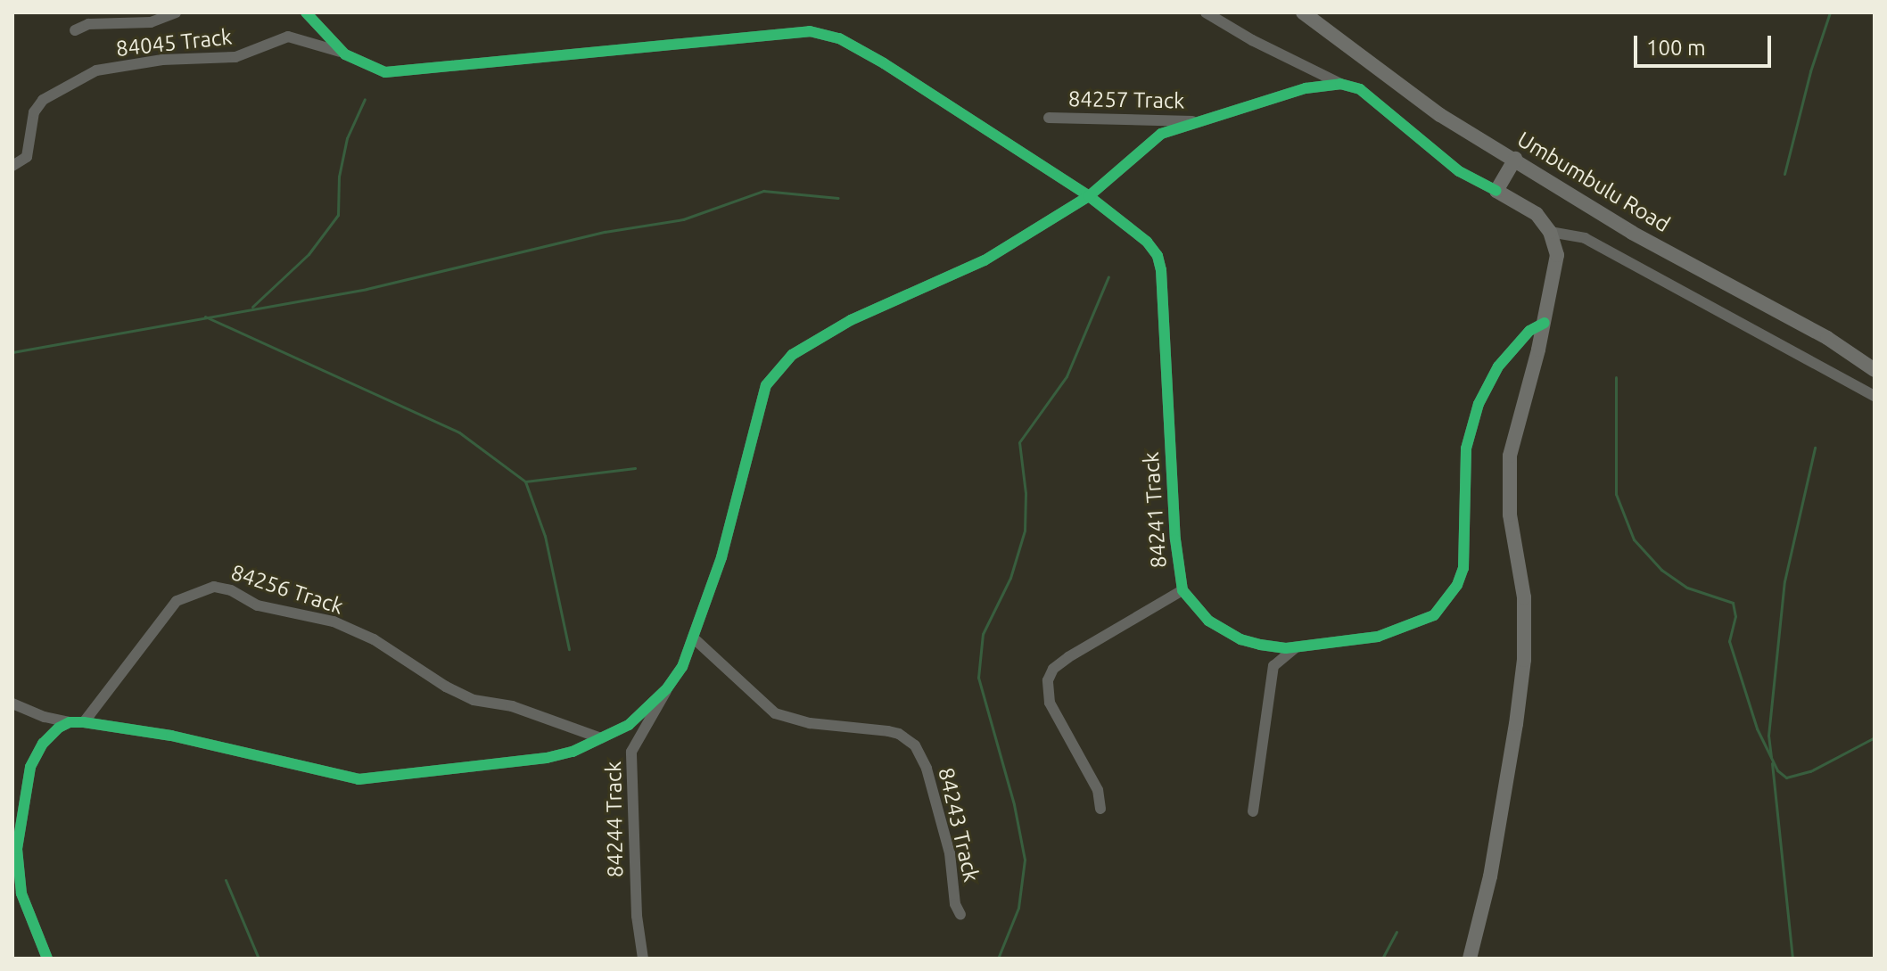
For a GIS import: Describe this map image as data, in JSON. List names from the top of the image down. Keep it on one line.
{"streets":{"street":["84045 Track","84257 Track","Umbumbulu Road","84241 Track","84256 Track","84244 Track","84243 Track"]},"crossings":[["84045 Track","84241 Track"]],"scale_bar":"100 m"}
